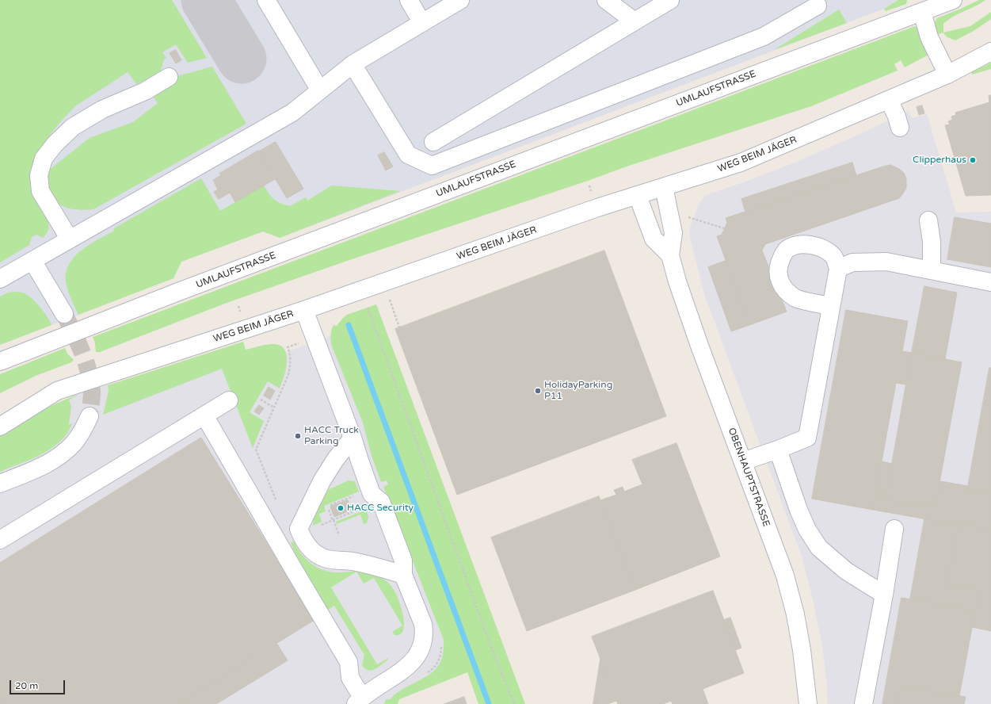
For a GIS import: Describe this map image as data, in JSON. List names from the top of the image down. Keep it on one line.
{"streets":{"street":["UMLAUFSTRASSE","WEG BEIM JÄGER","OBENHAUPTSTRASSE"]},"crossings":[["WEG BEIM JÄGER","OBENHAUPTSTRASSE"]],"places":["Clipperhaus","HolidayParking P11","HACC Truck Parking","HACC Security"],"scale_bar":"20 m"}
